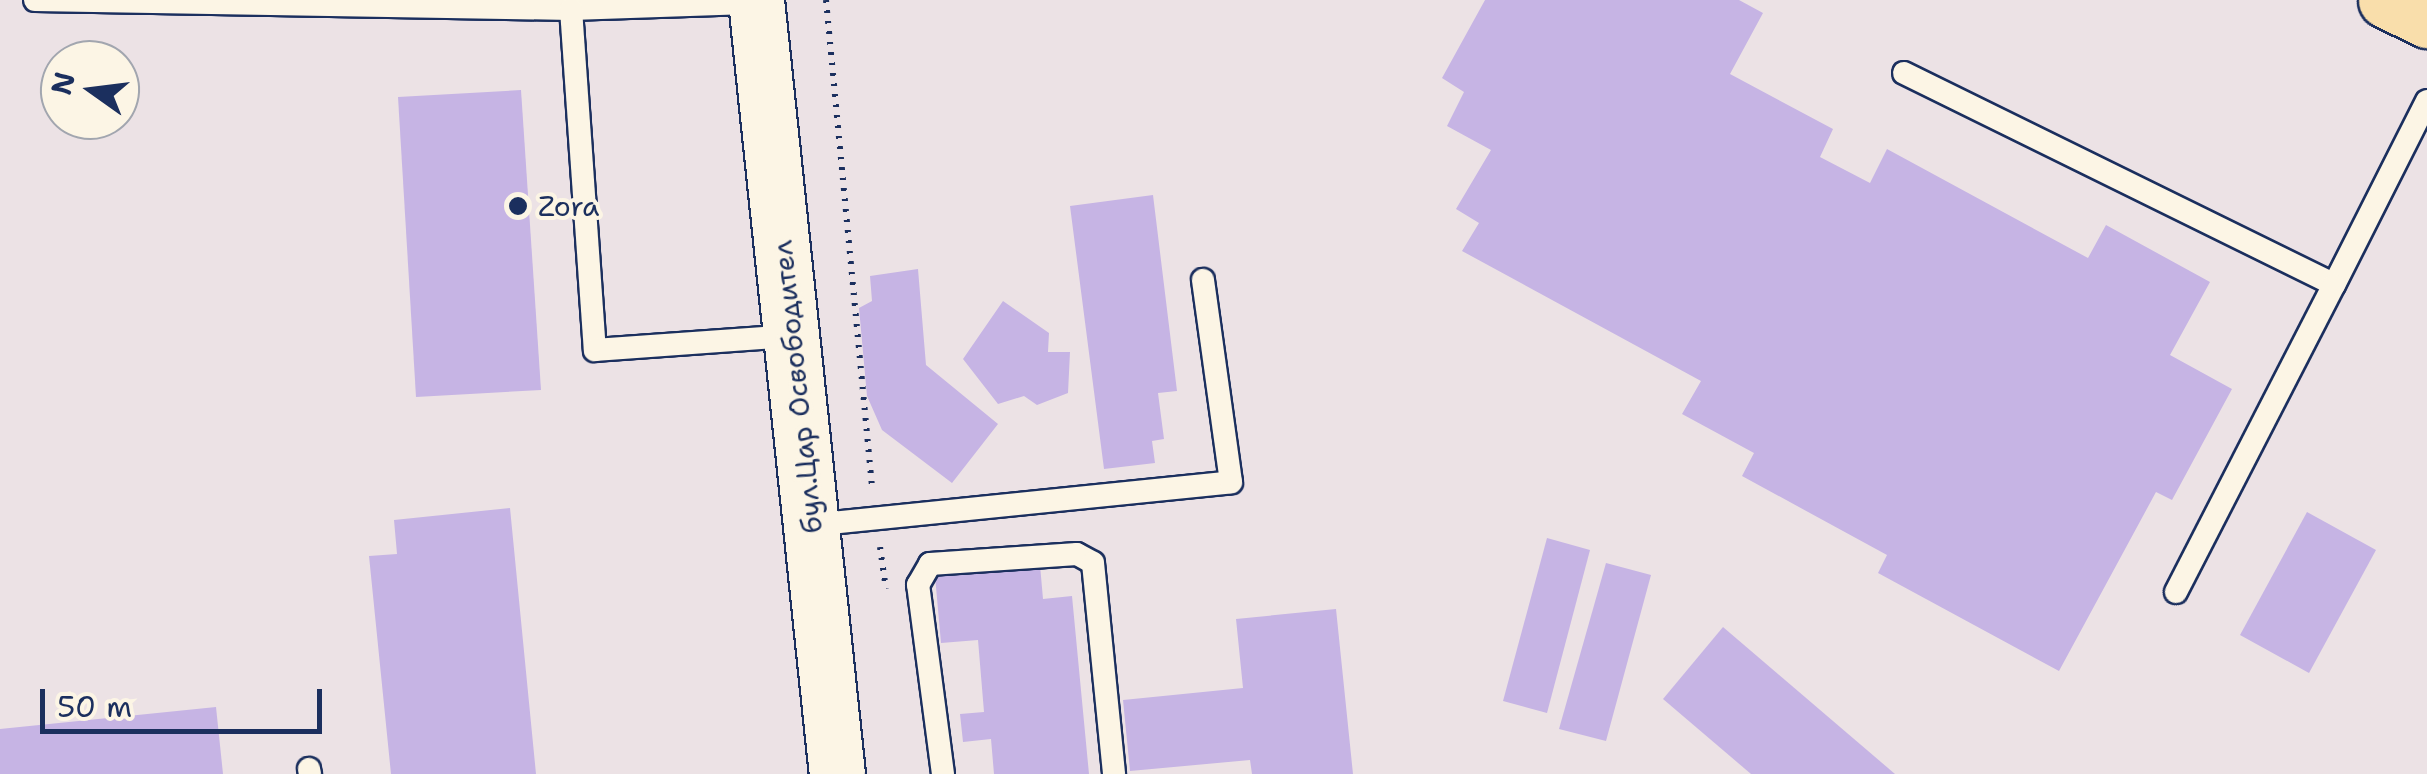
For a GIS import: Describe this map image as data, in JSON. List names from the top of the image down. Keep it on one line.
{"streets":{"street":["бул.Цар Освободител"]},"places":["Zora"],"scale_bar":"50 m","north":"left"}
